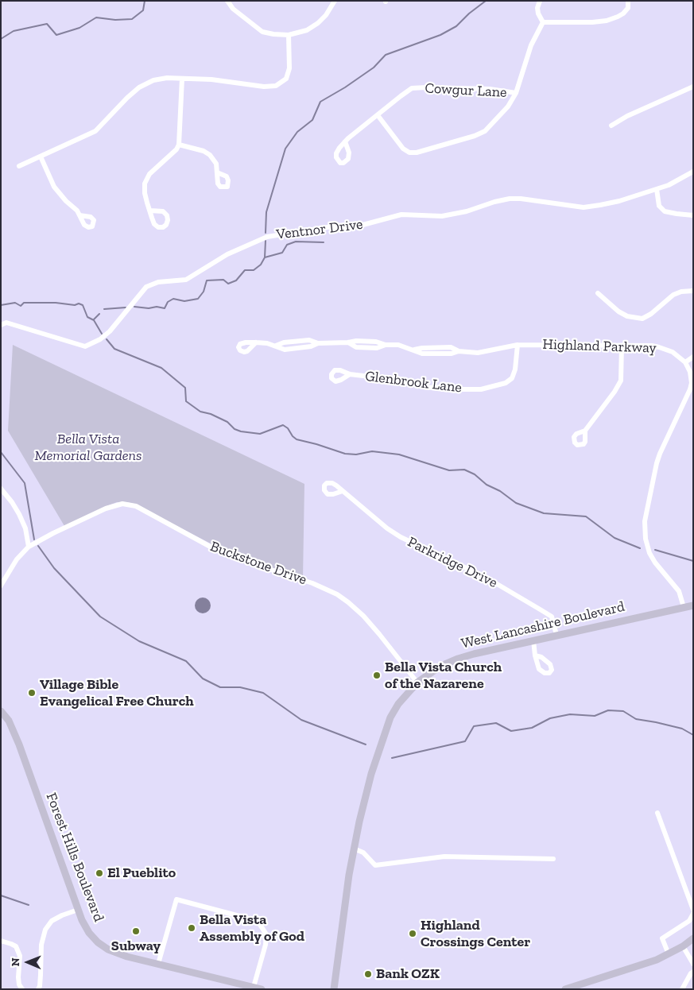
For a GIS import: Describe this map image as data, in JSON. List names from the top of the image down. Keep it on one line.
{"streets":{"main road":["West Lancashire Boulevard","Forest Hills Boulevard"],"street":["Cowgur Lane","Ventnor Drive","Highland Parkway","Glenbrook Lane","Parkridge Drive","Buckstone Drive"]},"crossings":[["Highland Parkway","Glenbrook Lane"],["Parkridge Drive","West Lancashire Boulevard"],["Buckstone Drive","West Lancashire Boulevard"]],"parks":["Bella Vista Memorial Gardens"],"places":["Bella Vista Church of the Nazarene","Village Bible Evangelical Free Church","El Pueblito","Bella Vista Assembly of God","Subway","Highland Crossings Center","Bank OZK"],"north":"left"}
